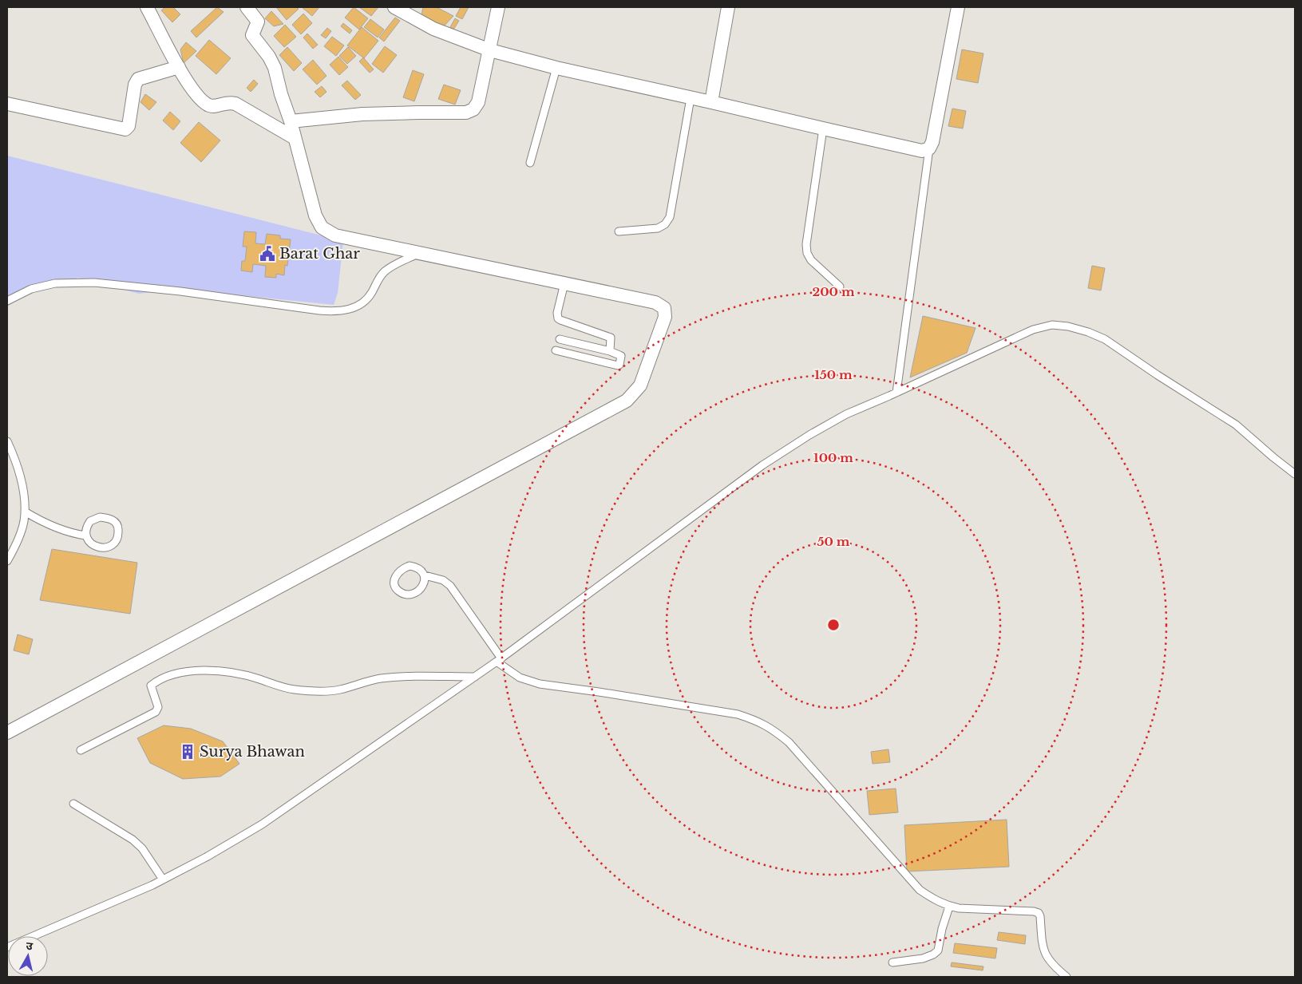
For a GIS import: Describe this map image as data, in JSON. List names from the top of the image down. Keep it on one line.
{"places":{"public building":["Barat Ghar"],"building":["Surya Bhawan"]},"north":"top","rings":["200 m","150 m","100 m","50 m"]}
